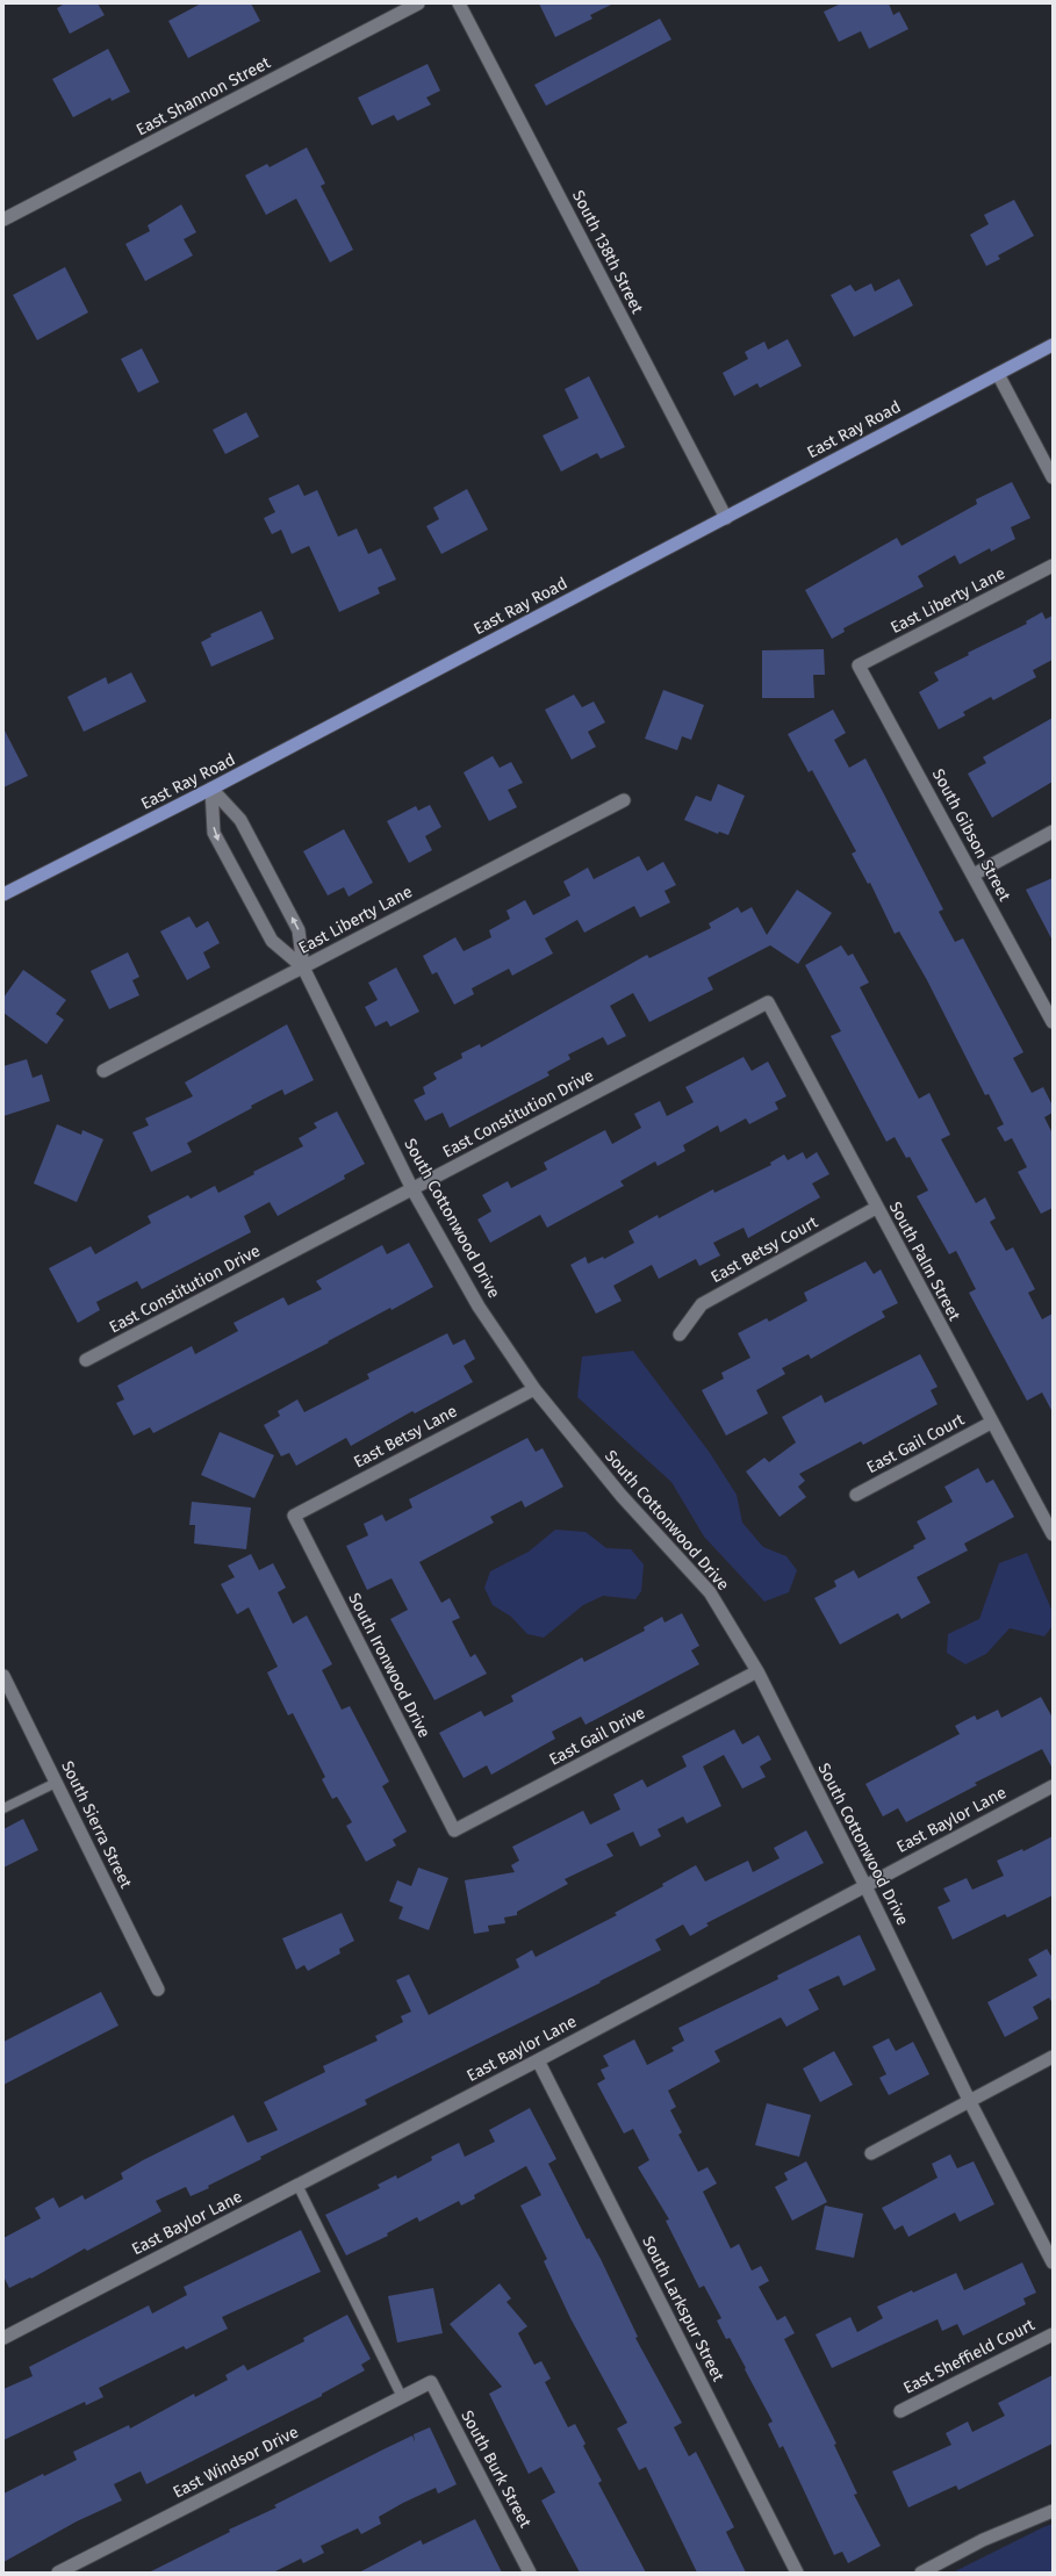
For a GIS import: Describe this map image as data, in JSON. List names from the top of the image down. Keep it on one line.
{"streets":{"main road":["East Ray Road"],"street":["East Shannon Street","South 138th Street","East Liberty Lane","South Gibson Street","East Constitution Drive","South Cottonwood Drive","East Betsy Court","South Palm Street","East Betsy Lane","East Gail Court","South Ironwood Drive","East Gail Drive","East Baylor Lane","South Sierra Street","South Larkspur Street","East Sheffield Court","East Windsor Drive","South Burk Street"]},"crossings":[["South 138th Street","East Ray Road"],["East Ray Road","South Cottonwood Drive"],["East Liberty Lane","South Gibson Street"],["East Liberty Lane","South Cottonwood Drive"],["East Constitution Drive","South Cottonwood Drive"],["East Constitution Drive","South Palm Street"],["South Cottonwood Drive","East Betsy Lane"],["South Cottonwood Drive","East Gail Drive"],["South Cottonwood Drive","East Baylor Lane"],["East Betsy Court","South Palm Street"],["South Palm Street","East Gail Court"],["East Betsy Lane","South Ironwood Drive"],["South Ironwood Drive","East Gail Drive"],["East Baylor Lane","South Larkspur Street"],["East Windsor Drive","South Burk Street"]]}
